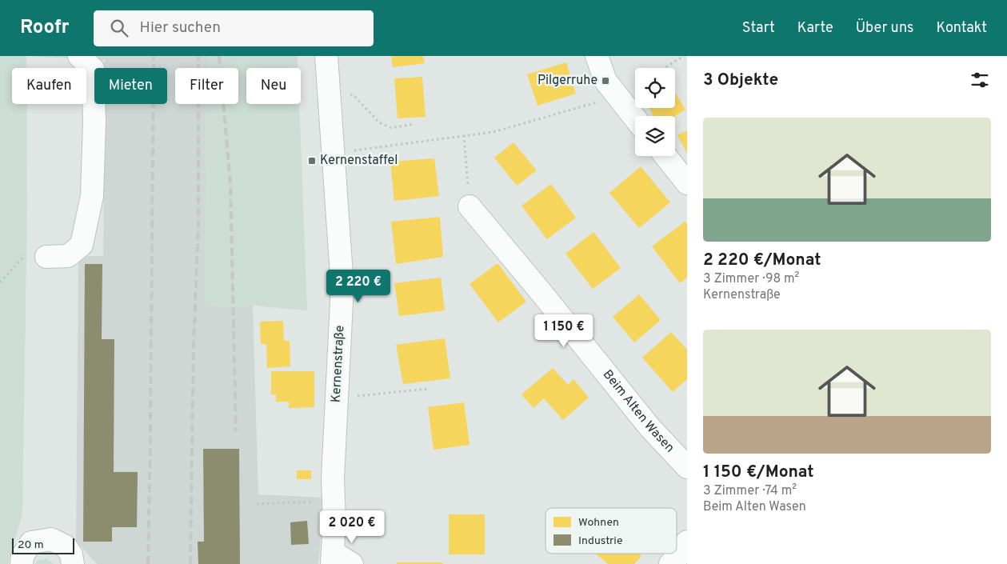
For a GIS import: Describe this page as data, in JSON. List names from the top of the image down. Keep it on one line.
{"streets":{"street":["Kernenstraße","Beim Alten Wasen"]},"places":{"transit":["Pilgerruhe","Kernenstaffel"]},"legend":["Wohnen","Industrie"],"scale_bar":"20 m","page":{"header":"Roofr","search":"Hier suchen","nav":["Start","Karte","Über uns","Kontakt"],"heading":"3 Objekte","chip":["Kaufen","Mieten","Filter","Neu"],"list":[{"name":"2 220 €/Monat","note":"3 Zimmer · 98 m² · Kernenstraße"},{"name":"1 150 €/Monat","note":"3 Zimmer · 74 m² · Beim Alten Wasen"}],"price":["2 220 €","1 150 €","2 020 €"],"scale":"20 m"}}
